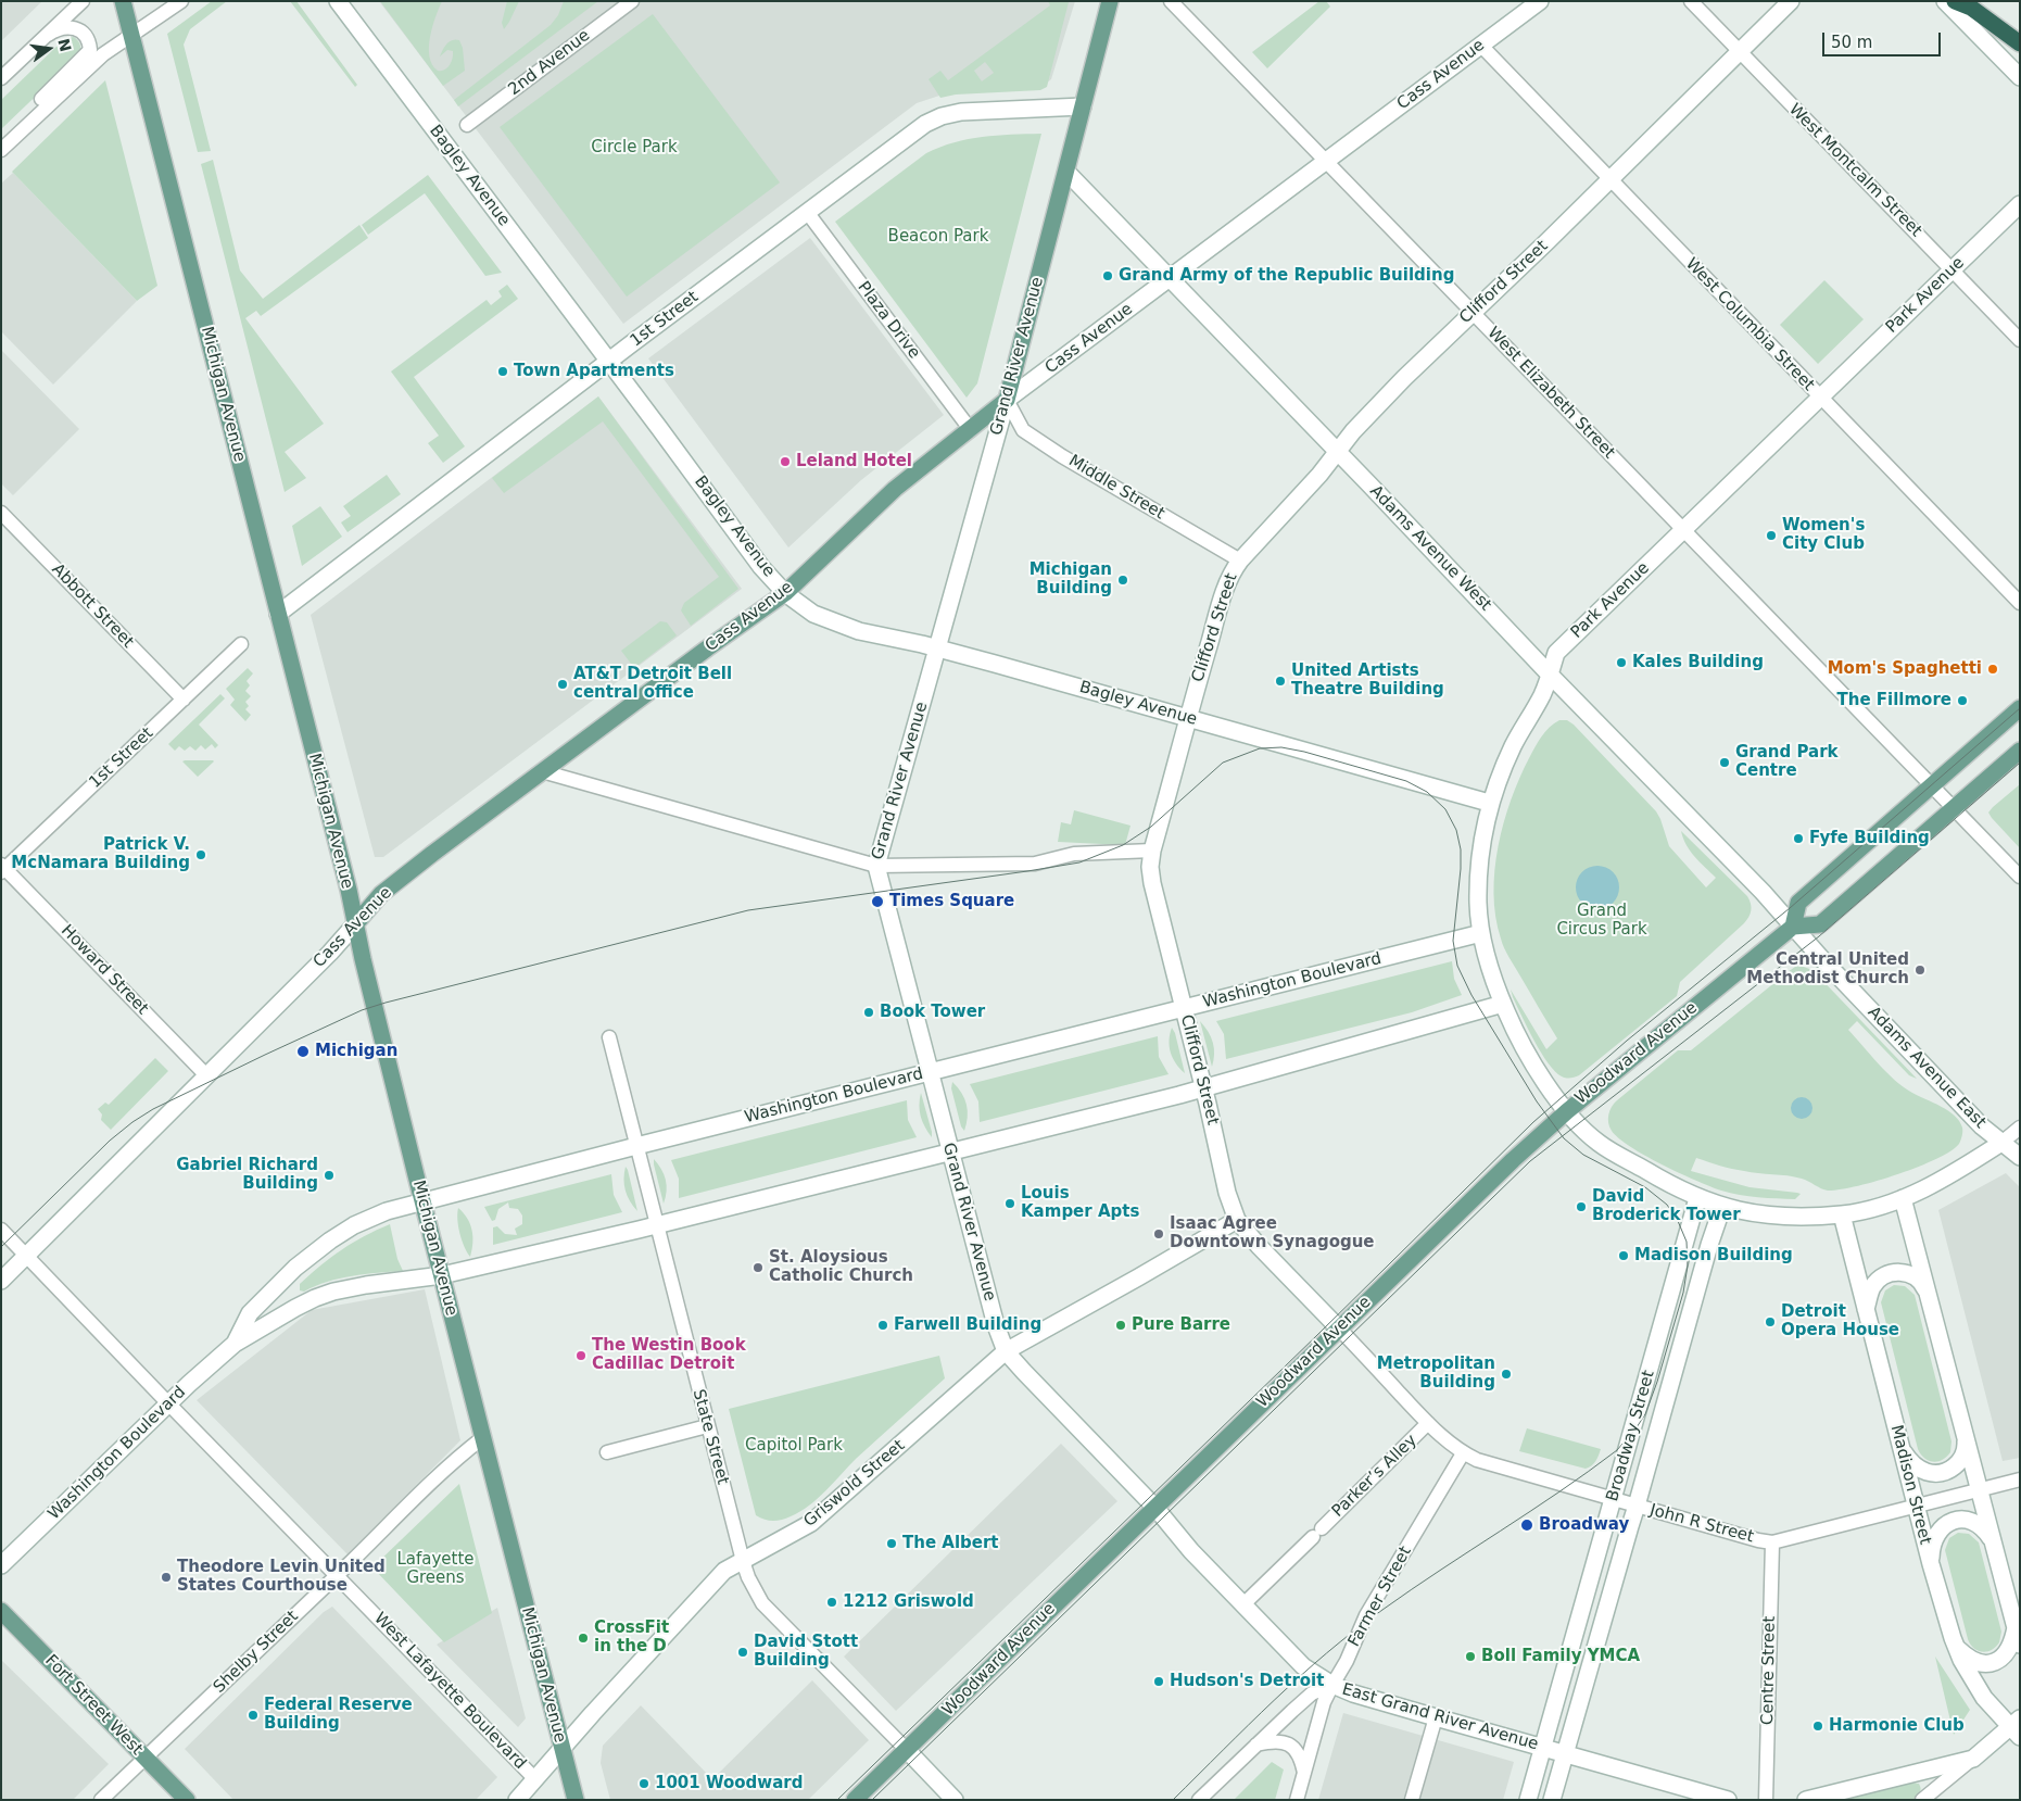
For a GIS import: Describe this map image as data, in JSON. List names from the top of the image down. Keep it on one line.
{"streets":{"main road":["Cass Avenue","Grand River Avenue","Michigan Avenue","Woodward Avenue","Fort Street West"],"street":["2nd Avenue","West Montcalm Street","Bagley Avenue","Clifford Street","Park Avenue","1st Street","Plaza Drive","West Columbia Street","West Elizabeth Street","Middle Street","Adams Avenue West","Abbott Street","Howard Street","Washington Boulevard","Adams Avenue East","Broadway Street","State Street","Parker’s Alley","Griswold Street","Madison Street","John R Street","Farmer Street","Shelby Street","Centre Street","West Lafayette Boulevard","East Grand River Avenue"]},"crossings":[["Cass Avenue","Bagley Avenue"],["Cass Avenue","Plaza Drive"],["Cass Avenue","West Columbia Street"],["Cass Avenue","Grand River Avenue"],["Cass Avenue","West Elizabeth Street"],["Cass Avenue","Michigan Avenue"],["Cass Avenue","Middle Street"],["Cass Avenue","Adams Avenue West"],["Cass Avenue","Howard Street"],["Cass Avenue","West Lafayette Boulevard"],["West Montcalm Street","Clifford Street"],["West Montcalm Street","Park Avenue"],["Bagley Avenue","Clifford Street"],["Bagley Avenue","Park Avenue"],["Bagley Avenue","1st Street"],["Bagley Avenue","Grand River Avenue"],["Clifford Street","West Columbia Street"],["Clifford Street","West Elizabeth Street"],["Clifford Street","Middle Street"],["Clifford Street","Adams Avenue West"],["Clifford Street","Washington Boulevard"],["Clifford Street","Woodward Avenue"],["Clifford Street","Griswold Street"],["Clifford Street","John R Street"],["Park Avenue","West Columbia Street"],["Park Avenue","West Elizabeth Street"],["Park Avenue","Adams Avenue West"],["Park Avenue","Washington Boulevard"],["Park Avenue","Woodward Avenue"],["Park Avenue","Adams Avenue East"],["Park Avenue","Broadway Street"],["Park Avenue","Madison Street"],["1st Street","Plaza Drive"],["1st Street","Grand River Avenue"],["1st Street","Michigan Avenue"],["1st Street","Abbott Street"],["1st Street","Howard Street"],["Grand River Avenue","Middle Street"],["Grand River Avenue","Adams Avenue West"],["Grand River Avenue","Washington Boulevard"],["Grand River Avenue","Woodward Avenue"],["Grand River Avenue","Griswold Street"],["Grand River Avenue","East Grand River Avenue"],["Michigan Avenue","Washington Boulevard"],["Michigan Avenue","Griswold Street"],["Michigan Avenue","Shelby Street"],["Adams Avenue West","Woodward Avenue"],["Adams Avenue West","Adams Avenue East"],["Washington Boulevard","State Street"],["Washington Boulevard","West Lafayette Boulevard"],["Woodward Avenue","Adams Avenue East"],["Woodward Avenue","State Street"],["Woodward Avenue","John R Street"],["Woodward Avenue","East Grand River Avenue"],["Broadway Street","John R Street"],["Broadway Street","East Grand River Avenue"],["State Street","Griswold Street"],["Parker’s Alley","John R Street"],["Parker’s Alley","East Grand River Avenue"],["Griswold Street","West Lafayette Boulevard"],["Madison Street","John R Street"],["John R Street","Farmer Street"],["John R Street","Centre Street"],["Farmer Street","East Grand River Avenue"],["Shelby Street","West Lafayette Boulevard"],["Shelby Street","Fort Street West"]],"parks":["Circle Park","Beacon Park","Grand Circus Park","Capitol Park","Lafayette Greens"],"places":["Grand Army of the Republic Building","Town Apartments","Leland Hotel","Women's City Club","Michigan Building","Kales Building","Mom's Spaghetti","United Artists Theatre Building","AT&T Detroit Bell central office","The Fillmore","Grand Park Centre","Fyfe Building","Patrick V. McNamara Building","Times Square","Central United Methodist Church","Book Tower","Michigan","Gabriel Richard Building","Louis Kamper Apts","David Broderick Tower","Isaac Agree Downtown Synagogue","Madison Building","St. Aloysious Catholic Church","Detroit Opera House","Farwell Building","Pure Barre","The Westin Book Cadillac Detroit","Metropolitan Building","Broadway","The Albert","Theodore Levin United States Courthouse","1212 Griswold","CrossFit in the D","David Stott Building","Boll Family YMCA","Hudson's Detroit","Federal Reserve Building","Harmonie Club","1001 Woodward"],"scale_bar":"50 m","north":"right"}
